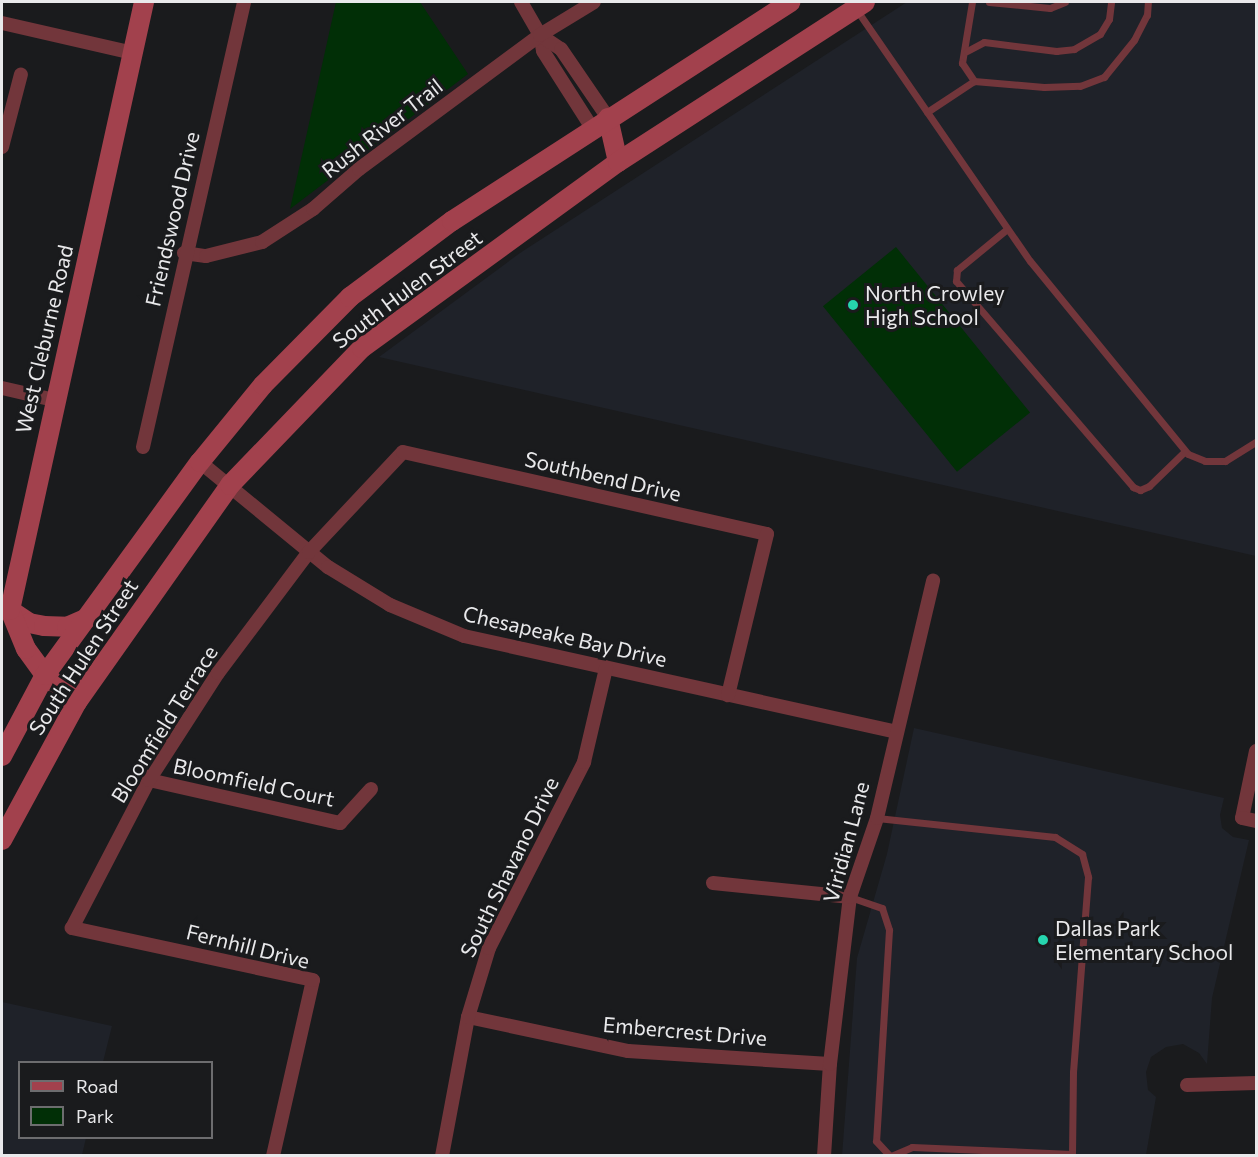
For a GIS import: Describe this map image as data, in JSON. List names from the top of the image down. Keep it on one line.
{"streets":{"main road":["South Hulen Street","West Cleburne Road"],"street":["Rush River Trail","Friendswood Drive","Southbend Drive","Chesapeake Bay Drive","Bloomfield Terrace","Bloomfield Court","Viridian Lane","South Shavano Drive","Fernhill Drive","Embercrest Drive"]},"crossings":[["Rush River Trail","Friendswood Drive"],["South Hulen Street","Chesapeake Bay Drive"],["Southbend Drive","Chesapeake Bay Drive"],["Southbend Drive","Bloomfield Terrace"],["Chesapeake Bay Drive","Bloomfield Terrace"],["Chesapeake Bay Drive","Viridian Lane"],["Chesapeake Bay Drive","South Shavano Drive"],["Bloomfield Terrace","Bloomfield Court"],["Bloomfield Terrace","Fernhill Drive"],["Viridian Lane","Embercrest Drive"],["South Shavano Drive","Embercrest Drive"]],"places":["North Crowley High School","Dallas Park Elementary School"],"legend":["Road","Park"]}
